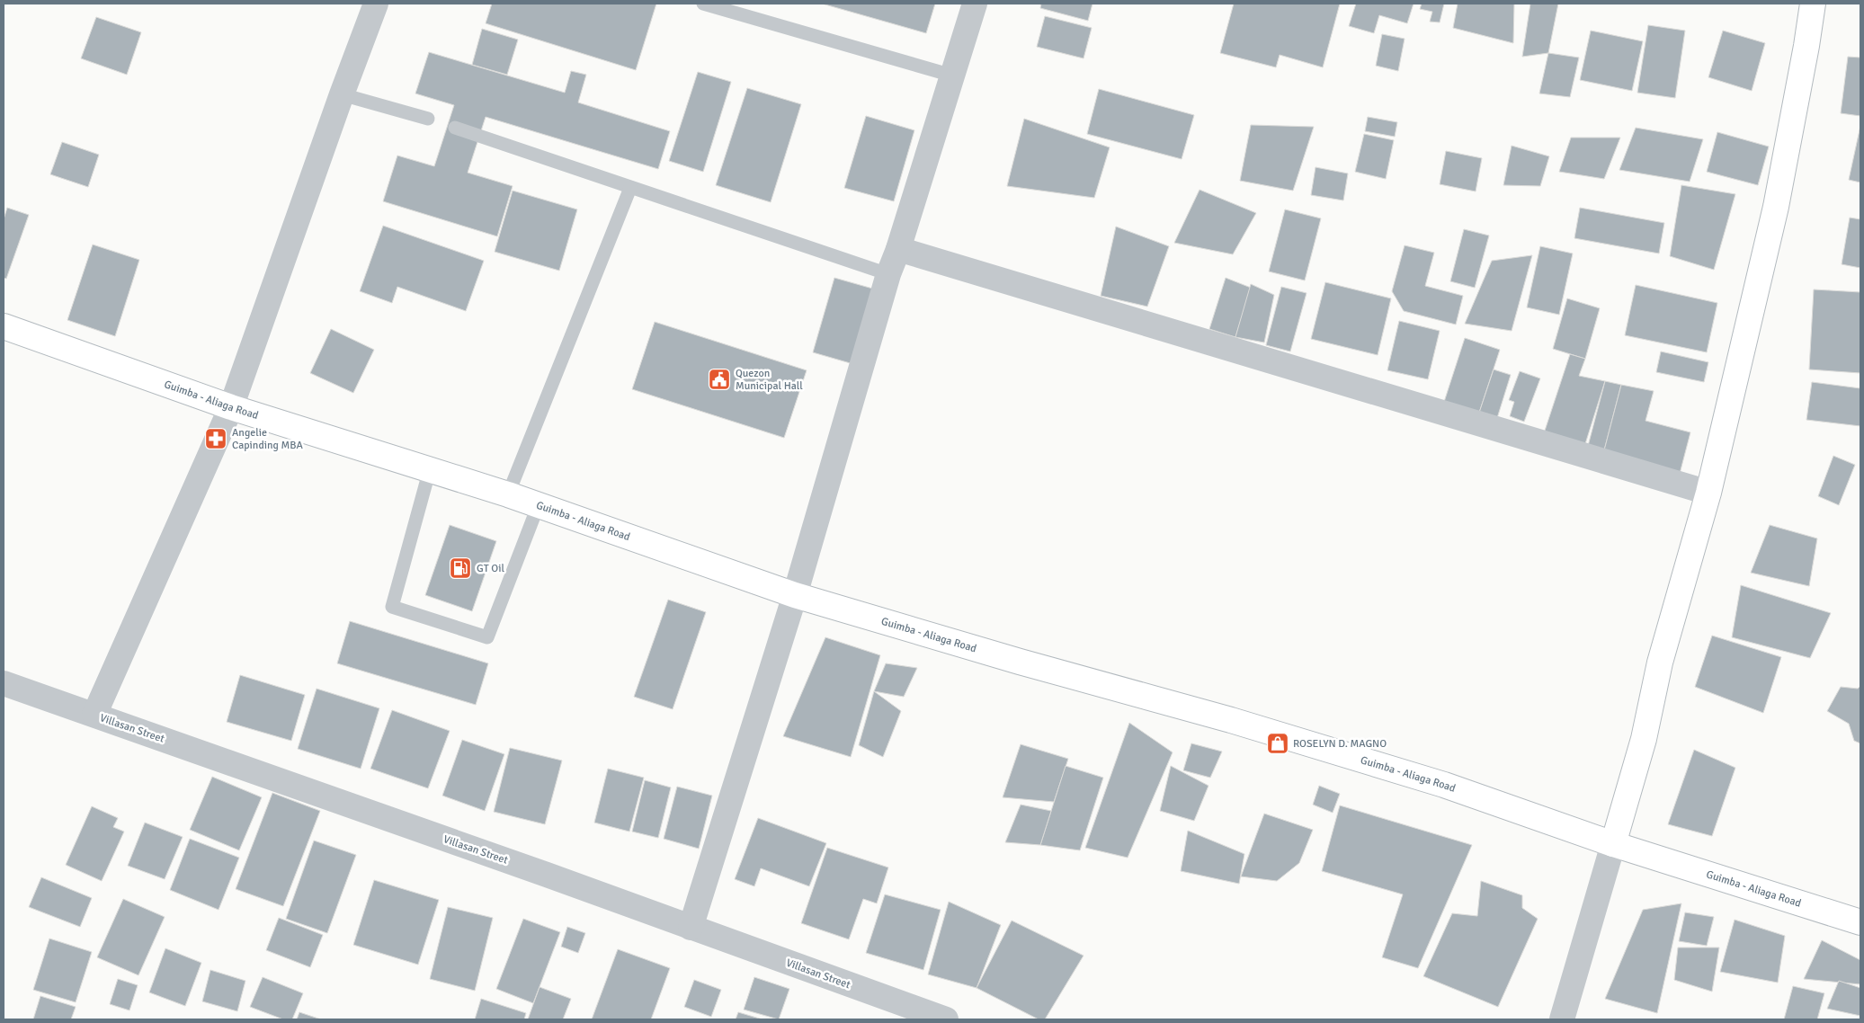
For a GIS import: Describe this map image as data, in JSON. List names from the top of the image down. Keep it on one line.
{"streets":{"main road":["Guimba - Aliaga Road"],"street":["Villasan Street"]},"places":{"public building":["Quezon Municipal Hall"],"pharmacy":["Angelie Capinding MBA"],"fuel station":["GT Oil"],"shop":["ROSELYN D. MAGNO"]}}
